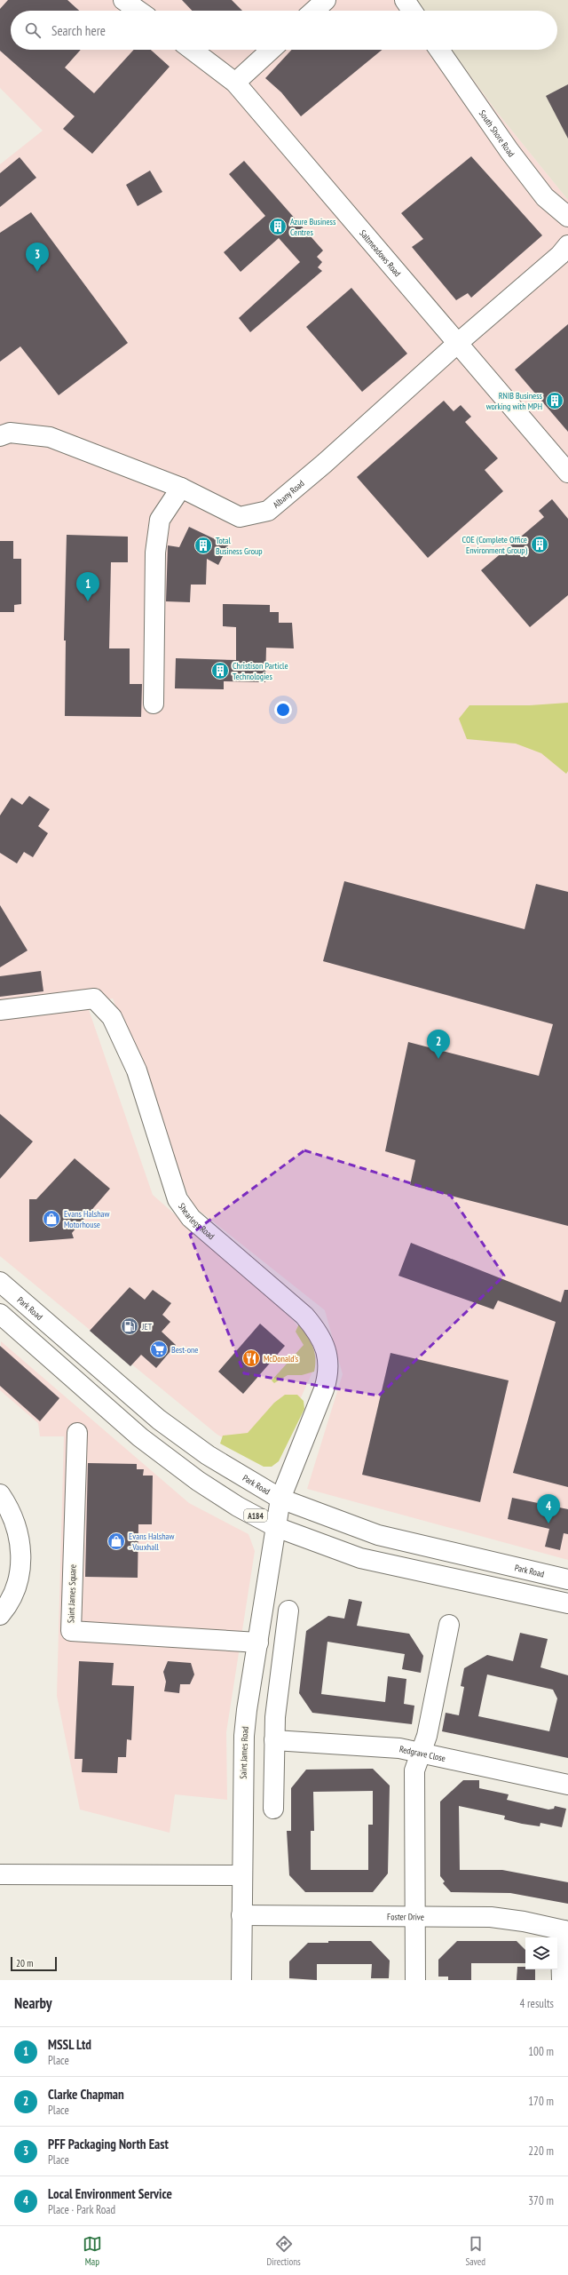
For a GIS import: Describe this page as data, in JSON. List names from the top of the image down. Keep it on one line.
{"streets":{"main road":["South Shore Road","Saltmeadows Road","Albany Road","Shearlegs Road","Park Road","A184","Saint James Square","Saint James Road","Redgrave Close","Foster Drive"]},"crossings":[["Saltmeadows Road","Albany Road"],["Shearlegs Road","Park Road"],["Shearlegs Road","Saint James Road"],["Park Road","Saint James Road"],["A184","Saint James Road"],["Saint James Square","Saint James Road"],["Saint James Road","Foster Drive"]],"places":{"building":["Azure Business Centres","RNIB Business working with MPH","COE (Complete Office Environment Group)","Total Business Group","Christison Particle Technologies"],"shop":["Evans Halshaw Motorhouse","Evans Halshaw - Vauxhall"],"fuel station":["JET"],"supermarket":["Best-one"],"restaurant":["McDonald's"]},"scale_bar":"20 m","page":{"search":"Search here","pins":["3","1","2","4"],"scale":"20 m","heading":["Nearby","4 results"],"list":[{"mark":"1","name":"MSSL Ltd","note":"Place","value":"100 m"},{"mark":"2","name":"Clarke Chapman","note":"Place","value":"170 m"},{"mark":"3","name":"PFF Packaging North East","note":"Place","value":"220 m"},{"mark":"4","name":"Local Environment Service","note":"Place · Park Road","value":"370 m"}],"nav":["Map","Directions","Saved"]}}
